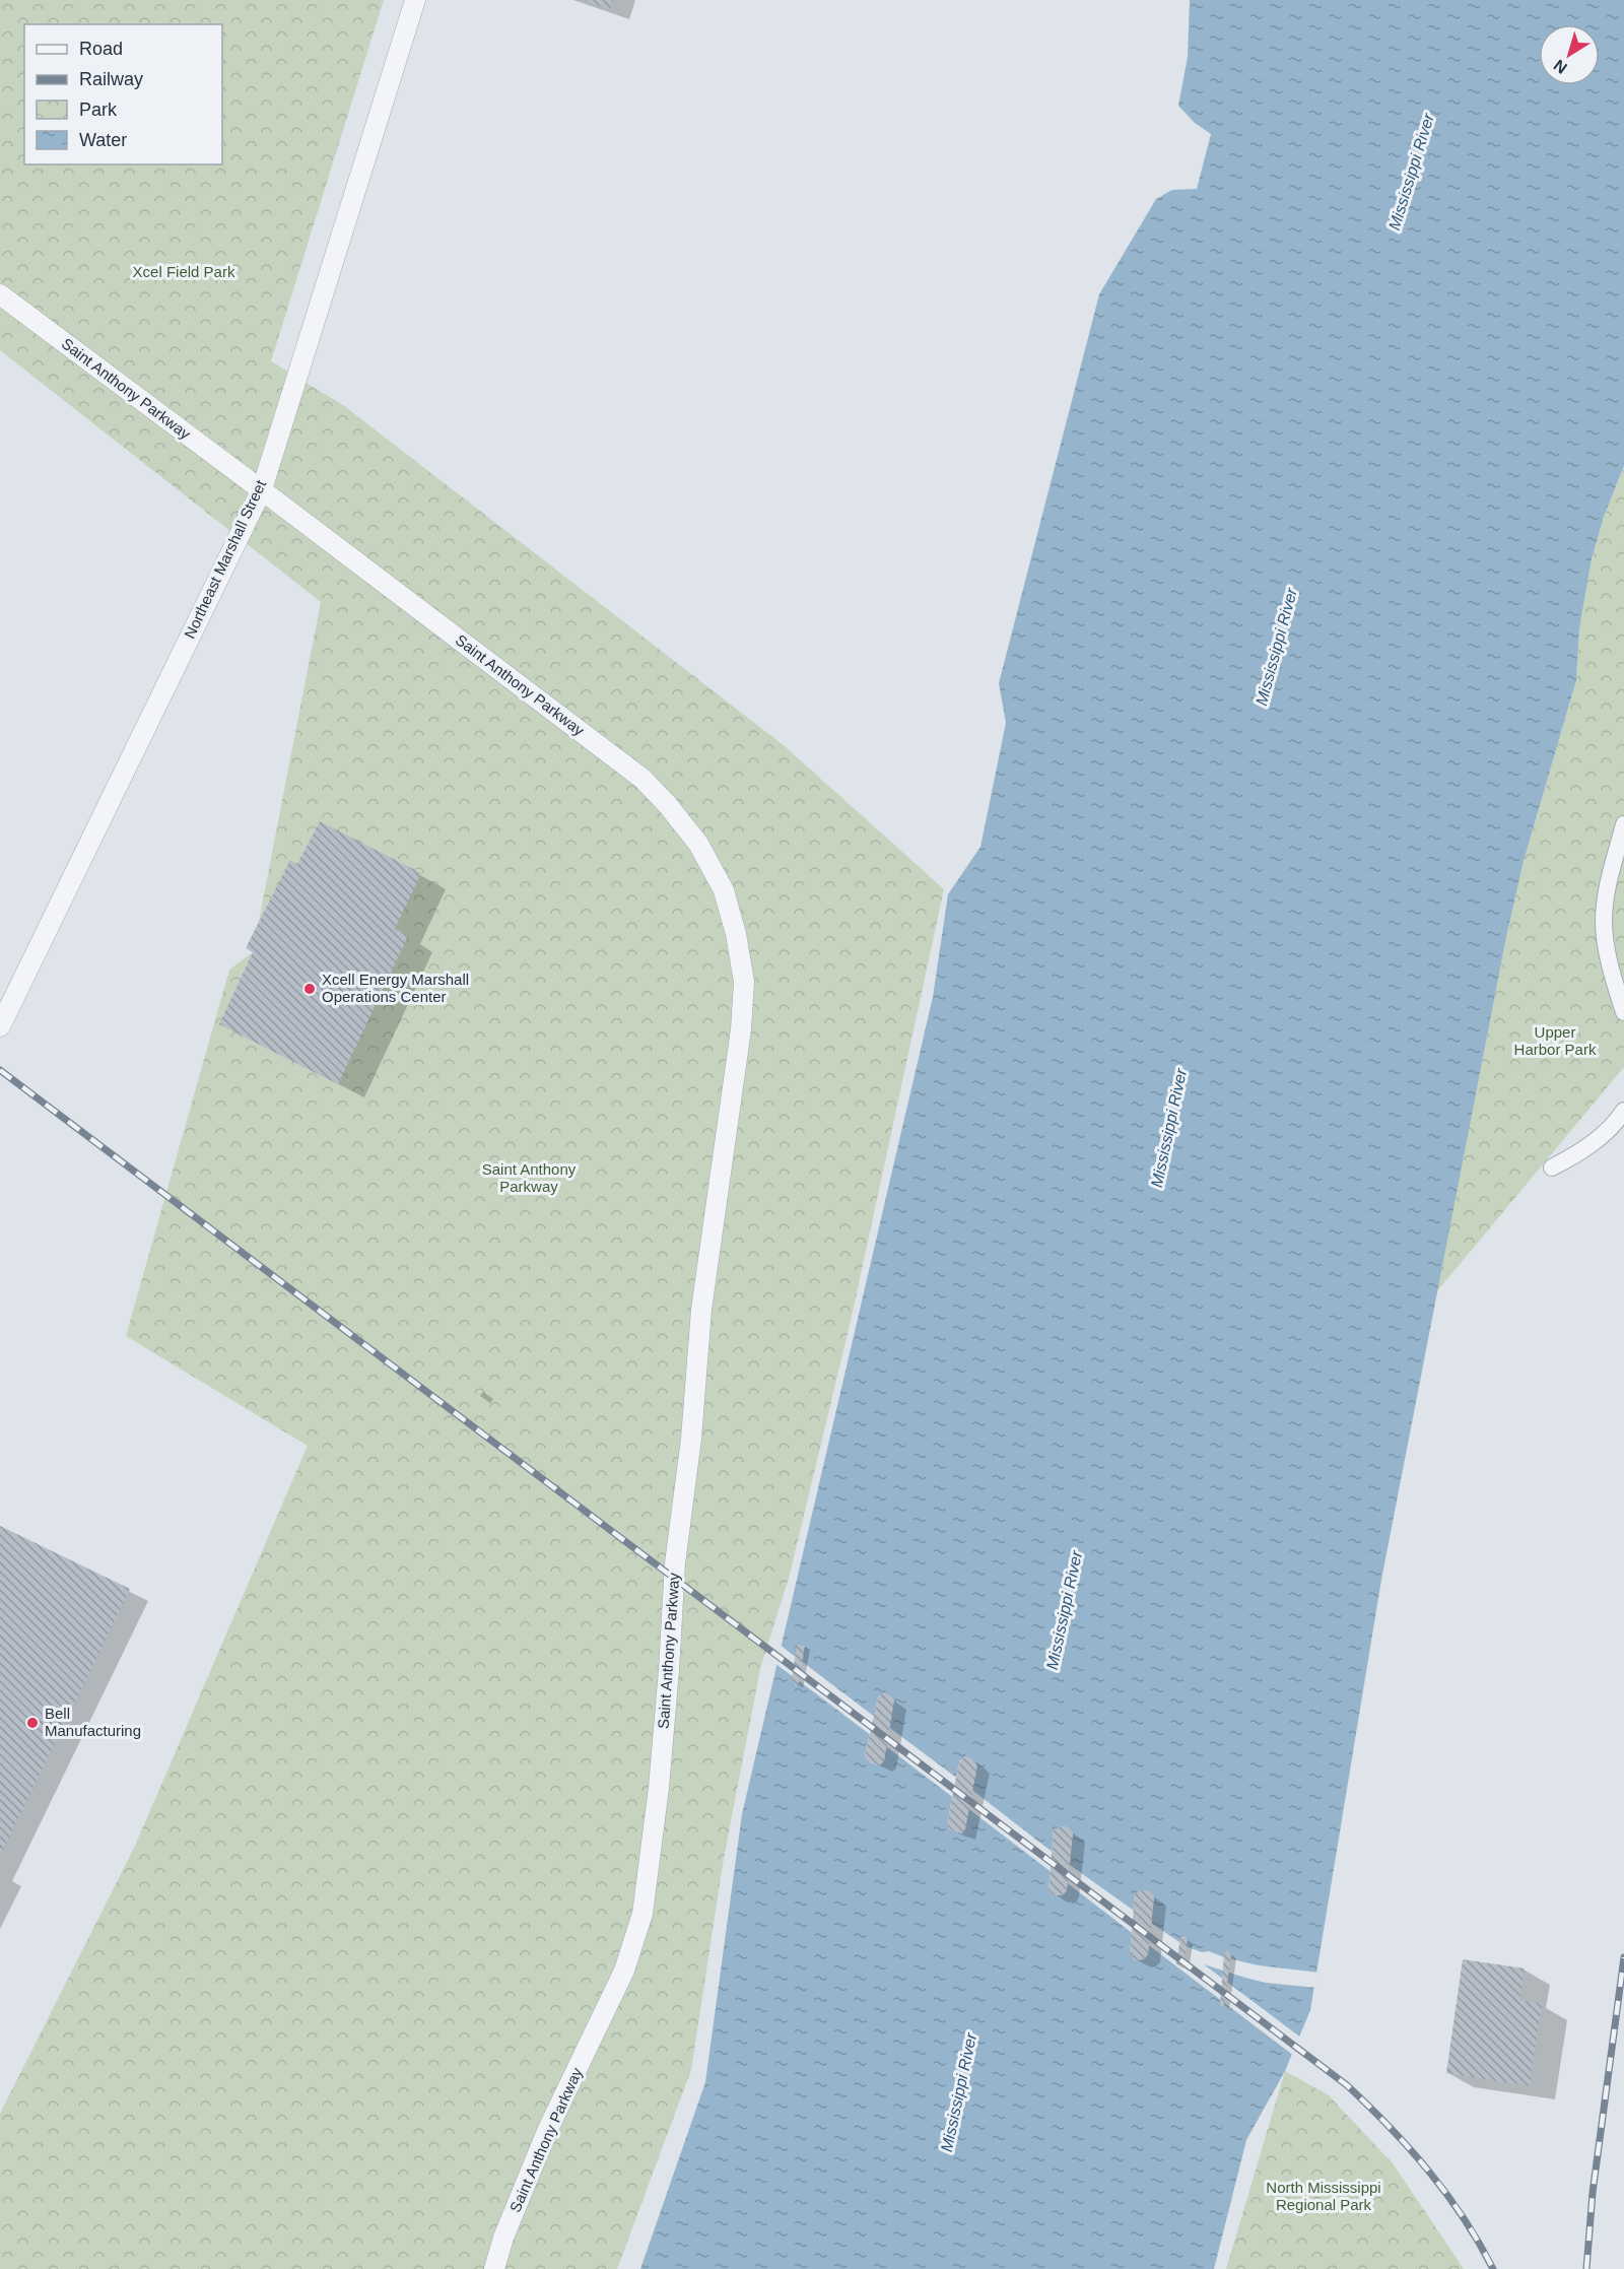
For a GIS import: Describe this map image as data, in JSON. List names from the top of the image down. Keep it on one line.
{"streets":{"street":["Saint Anthony Parkway","Northeast Marshall Street"]},"crossings":[["Saint Anthony Parkway","Northeast Marshall Street"]],"water":["Mississippi River"],"parks":["Xcel Field Park","Upper Harbor Park","Saint Anthony Parkway","North Mississippi Regional Park"],"places":["Xcell Energy Marshall Operations Center","Bell Manufacturing"],"legend":["Road","Railway","Park","Water"],"north":"bottom left"}
